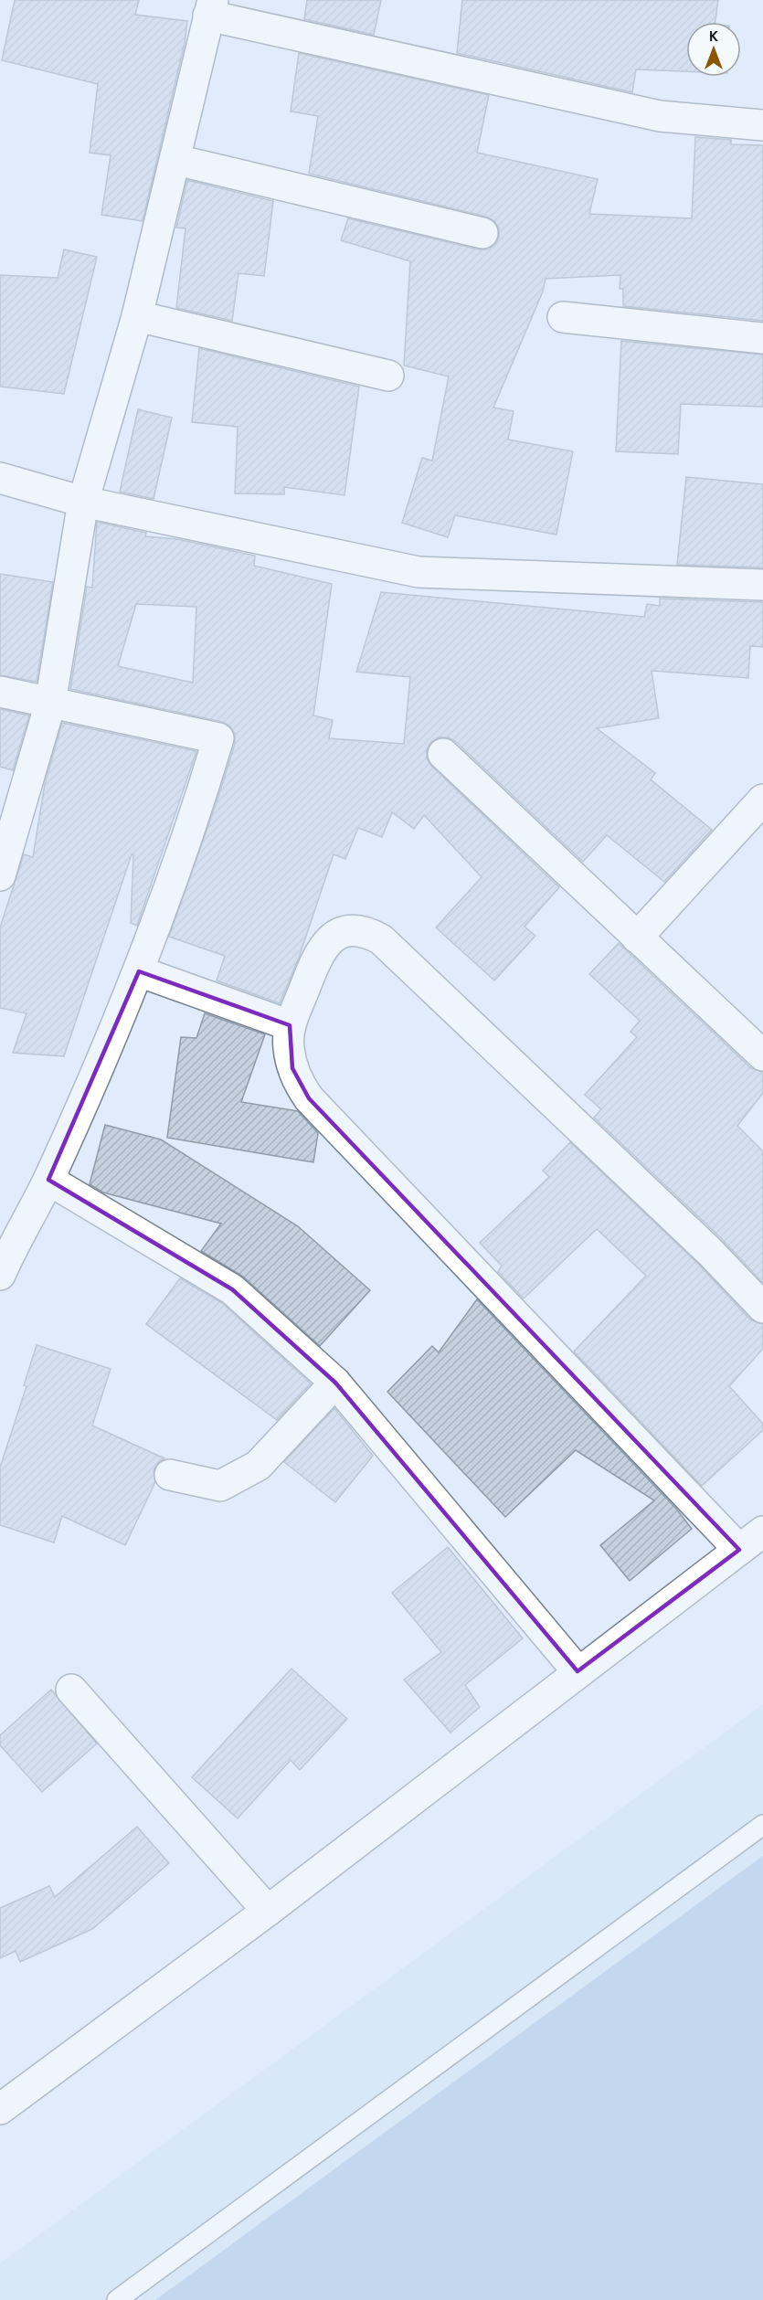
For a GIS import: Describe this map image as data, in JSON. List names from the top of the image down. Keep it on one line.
{"north":"top"}
